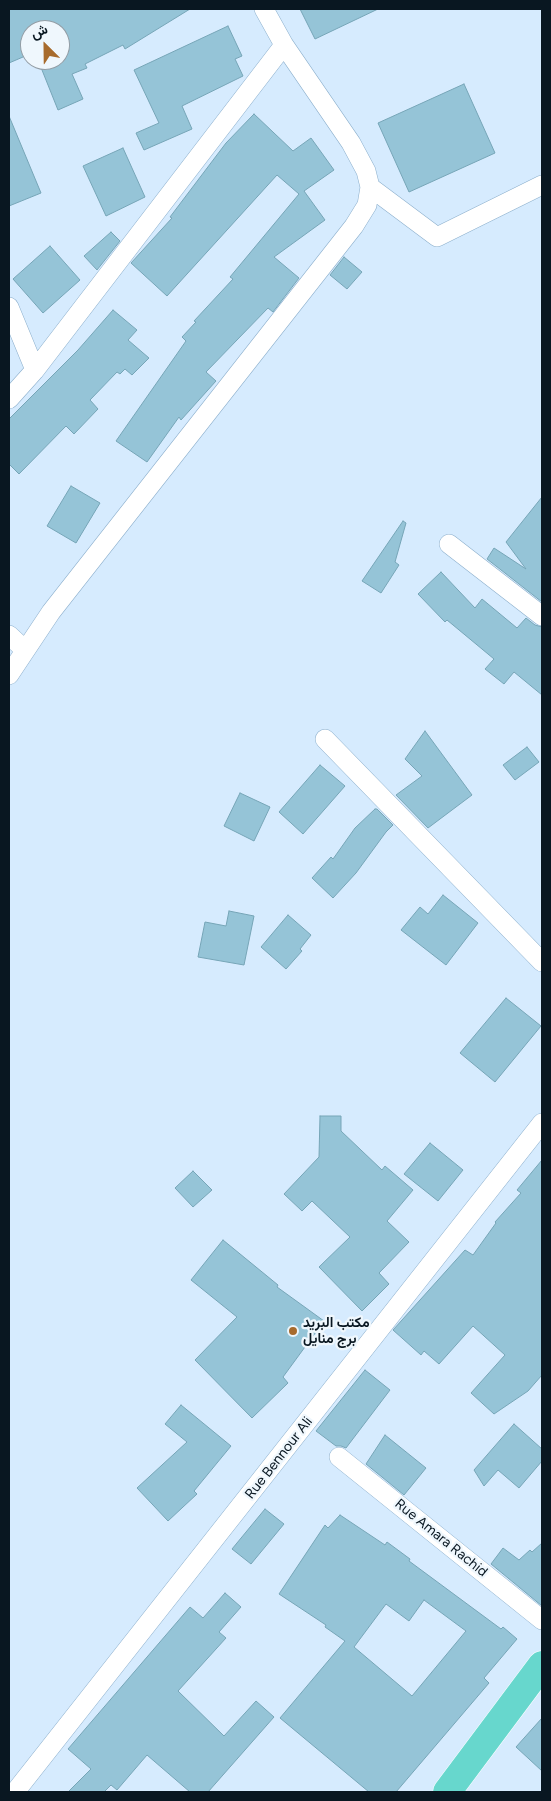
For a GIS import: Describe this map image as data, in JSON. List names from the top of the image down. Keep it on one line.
{"streets":{"street":["Rue Bennour Ali","Rue Amara Rachid"]},"places":["مكتب البريد برج منايل"],"north":"top left"}
